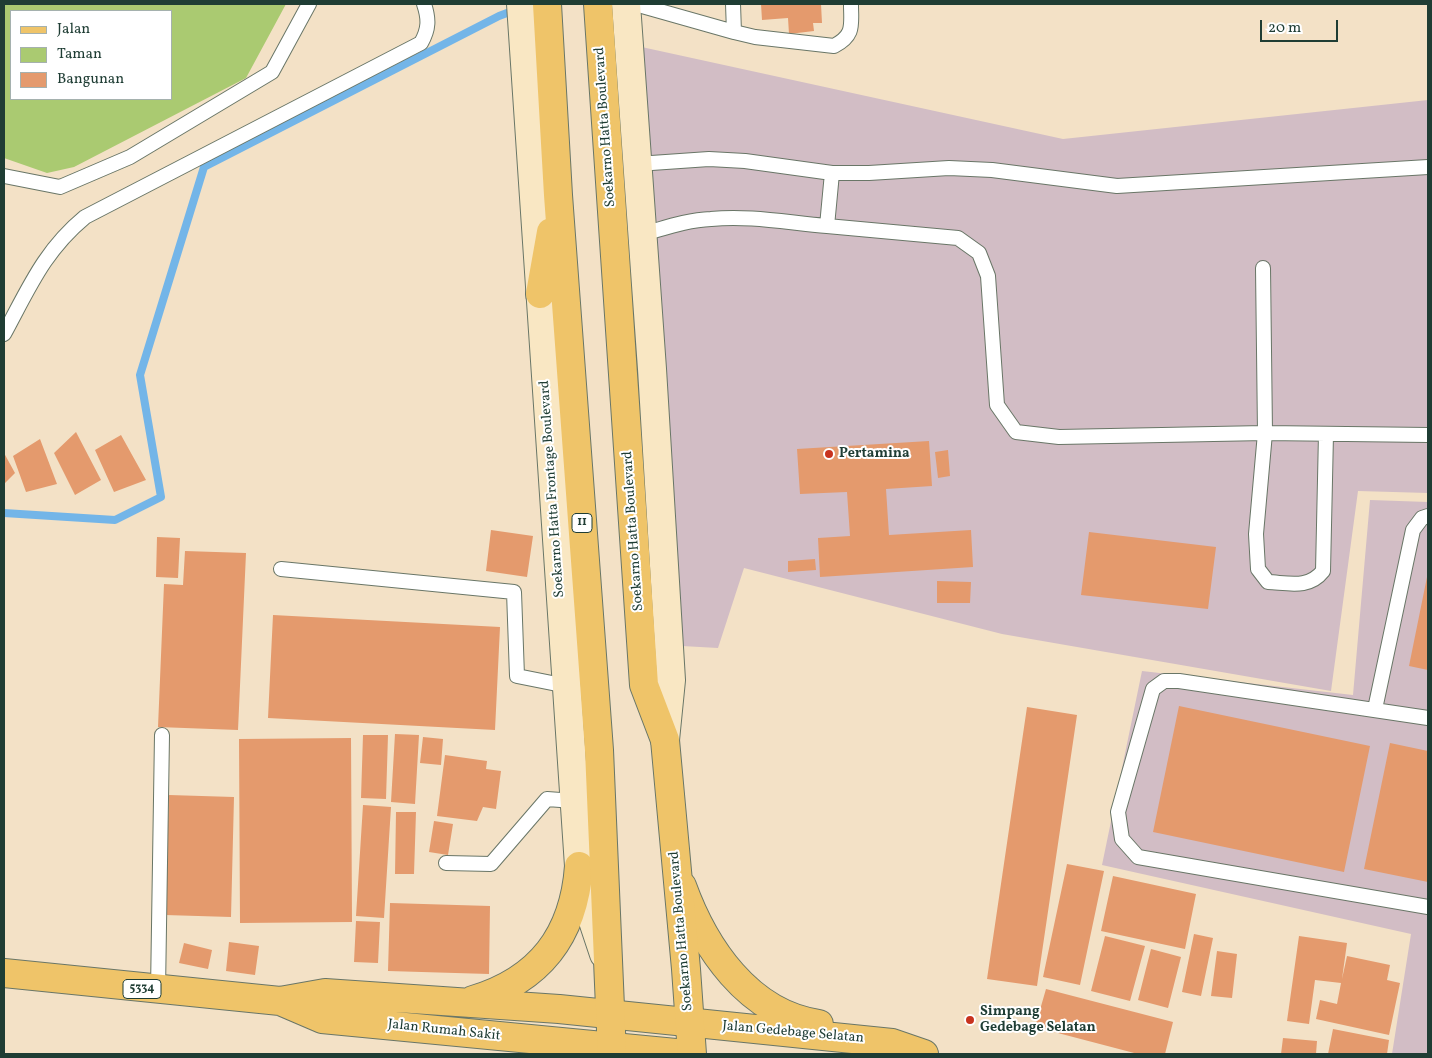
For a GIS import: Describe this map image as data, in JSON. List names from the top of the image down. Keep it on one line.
{"streets":{"main road":["Soekarno Hatta Boulevard","Soekarno Hatta Frontage Boulevard","11","5334","Jalan Rumah Sakit","Jalan Gedebage Selatan"]},"crossings":[["Soekarno Hatta Boulevard","Jalan Rumah Sakit"],["Soekarno Hatta Boulevard","Jalan Gedebage Selatan"],["Soekarno Hatta Frontage Boulevard","11"],["11","Jalan Rumah Sakit"],["Jalan Rumah Sakit","Jalan Gedebage Selatan"]],"places":["Pertamina","Simpang Gedebage Selatan"],"legend":["Jalan","Taman","Bangunan"],"scale_bar":"20 m"}
